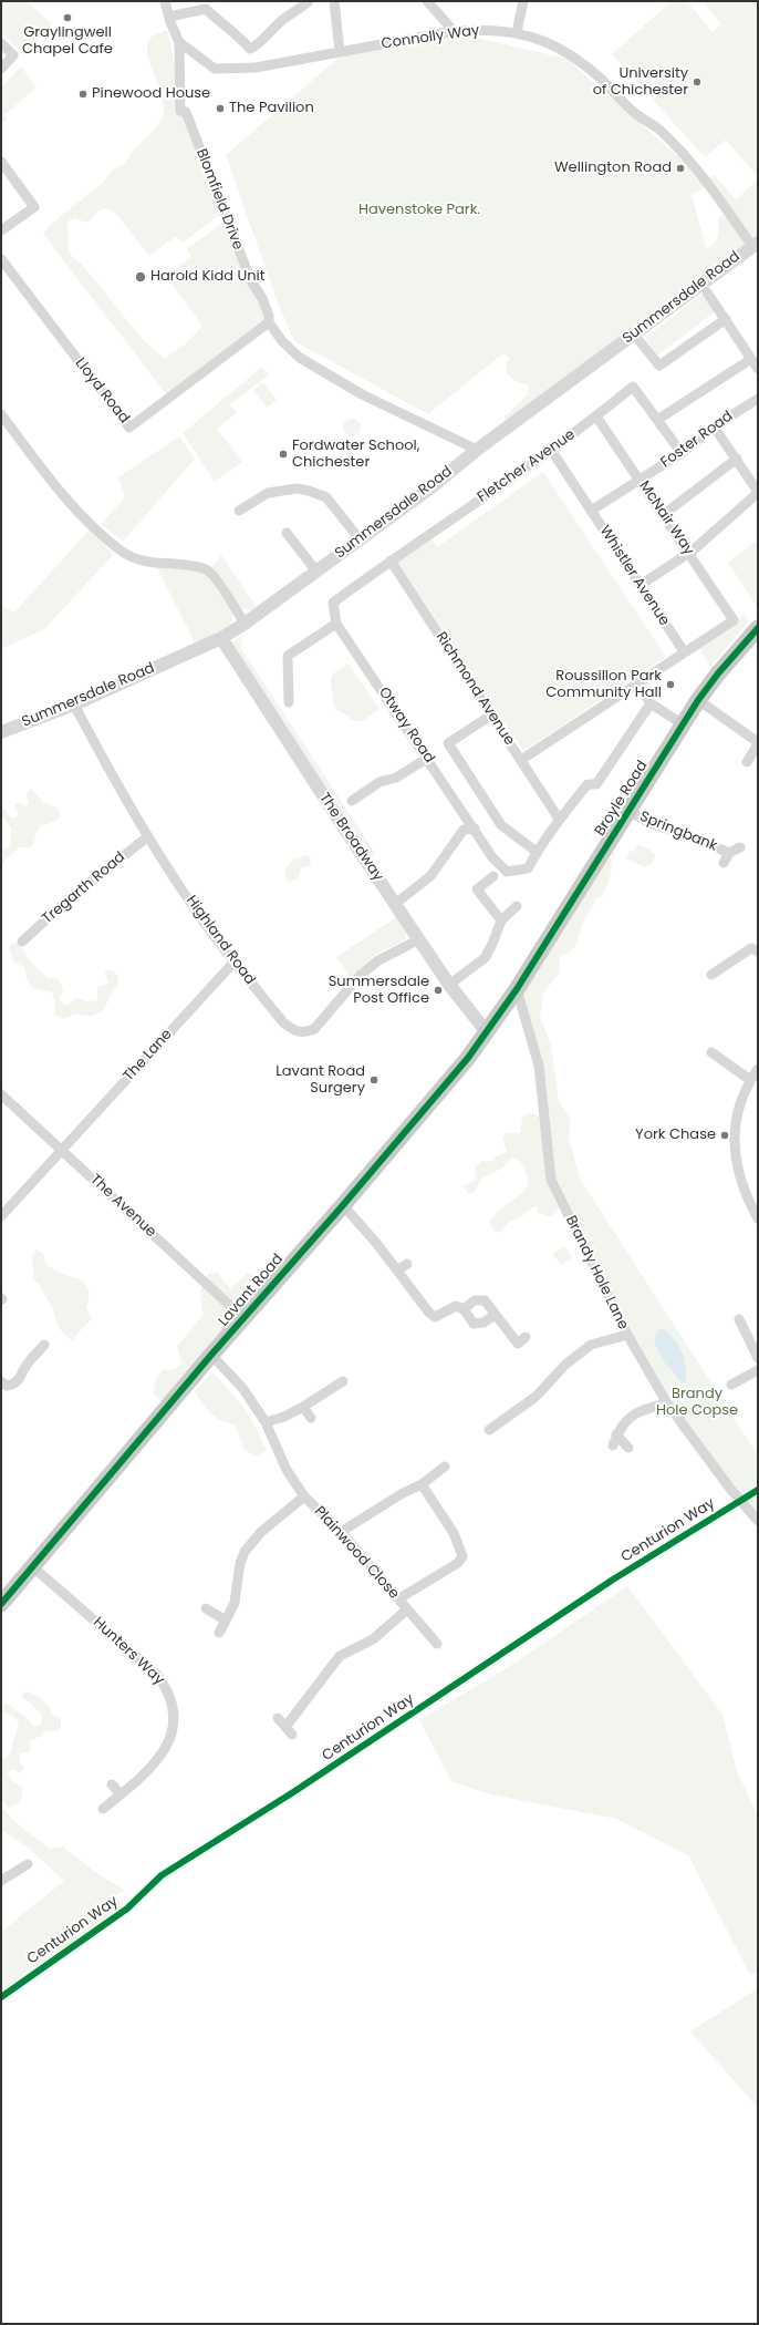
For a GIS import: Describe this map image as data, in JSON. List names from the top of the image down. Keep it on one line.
{"streets":{"main road":["Broyle Road","Lavant Road"],"street":["Connolly Way","Blomfield Drive","Summersdale Road","Lloyd Road","Foster Road","Fletcher Avenue","McNair Way","Whistler Avenue","Richmond Avenue","Otway Road","Springbank","The Broadway","Tregarth Road","Highland Road","The Lane","The Avenue","Brandy Hole Lane","Plainwood Close","Hunters Way"],"cycle path":["Centurion Way"]},"crossings":[["Connolly Way","Blomfield Drive"],["Connolly Way","Summersdale Road"],["Blomfield Drive","Summersdale Road"],["Blomfield Drive","Lloyd Road"],["Summersdale Road","The Broadway"],["Summersdale Road","Highland Road"],["Foster Road","McNair Way"],["Foster Road","Whistler Avenue"],["Fletcher Avenue","McNair Way"],["Fletcher Avenue","Whistler Avenue"],["Fletcher Avenue","Richmond Avenue"],["Fletcher Avenue","Otway Road"],["McNair Way","Whistler Avenue"],["Richmond Avenue","Otway Road"],["Broyle Road","Springbank"],["Broyle Road","Brandy Hole Lane"],["Broyle Road","Lavant Road"],["The Broadway","Highland Road"],["The Broadway","Lavant Road"],["Tregarth Road","Highland Road"],["Highland Road","The Lane"],["The Lane","The Avenue"],["The Avenue","Lavant Road"],["Brandy Hole Lane","Lavant Road"],["Lavant Road","Plainwood Close"],["Lavant Road","Hunters Way"]],"parks":["Havenstoke Park.","Brandy Hole Copse"],"places":["Graylingwell Chapel Cafe","University of Chichester","Pinewood House","The Pavilion","Wellington Road","Harold Kidd Unit","Fordwater School, Chichester","Roussillon Park Community Hall","Summersdale Post Office","Lavant Road Surgery","York Chase"]}
